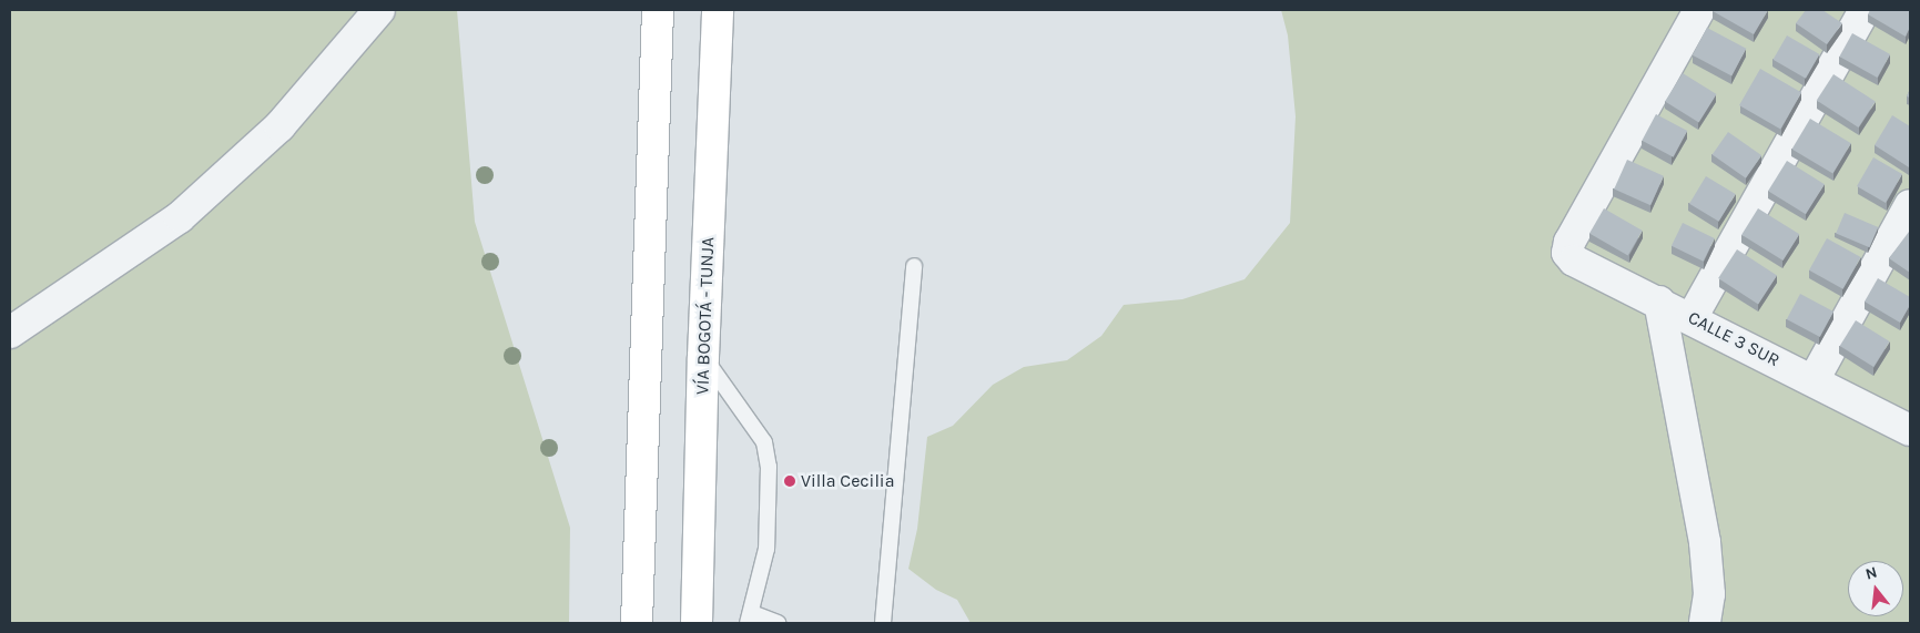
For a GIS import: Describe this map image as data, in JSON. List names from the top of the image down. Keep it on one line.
{"streets":{"highway":["VÍA BOGOTÁ - TUNJA"],"street":["CALLE 3 SUR"]},"places":["Villa Cecilia"],"north":"top"}
